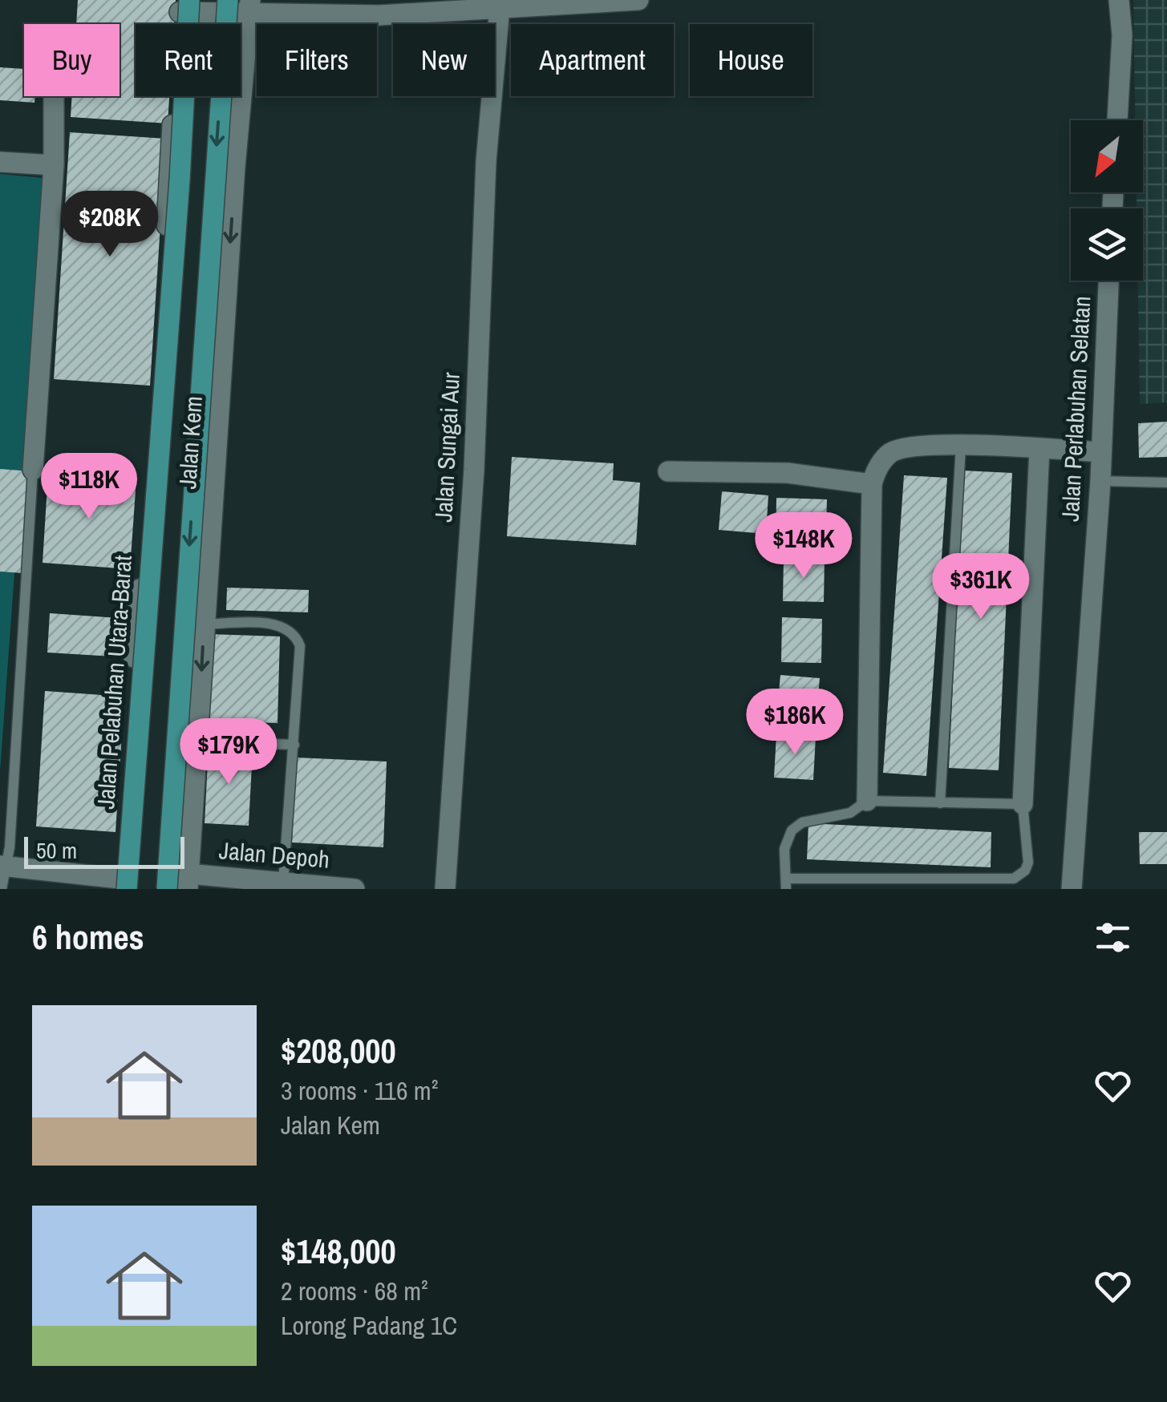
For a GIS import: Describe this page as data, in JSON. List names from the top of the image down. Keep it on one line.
{"streets":{"main road":["Jalan Pelabuhan Utara-Barat"],"street":["Jalan Perlabuhan Selatan","Jalan Kem","Jalan Sungai Aur","Jalan Depoh"]},"crossings":[["Jalan Kem","Jalan Depoh"]],"one_way":["Jalan Kem"],"scale_bar":"50 m","north":"bottom left","page":{"chip":["Buy","Rent","Filters","New","Apartment","House"],"price":["$208K","$118K","$148K","$361K","$186K","$179K"],"scale":"50 m","heading":"6 homes","list":[{"name":"$208,000","note":"3 rooms · 116 m² · Jalan Kem"},{"name":"$148,000","note":"2 rooms · 68 m² · Lorong Padang 1C"}]}}
